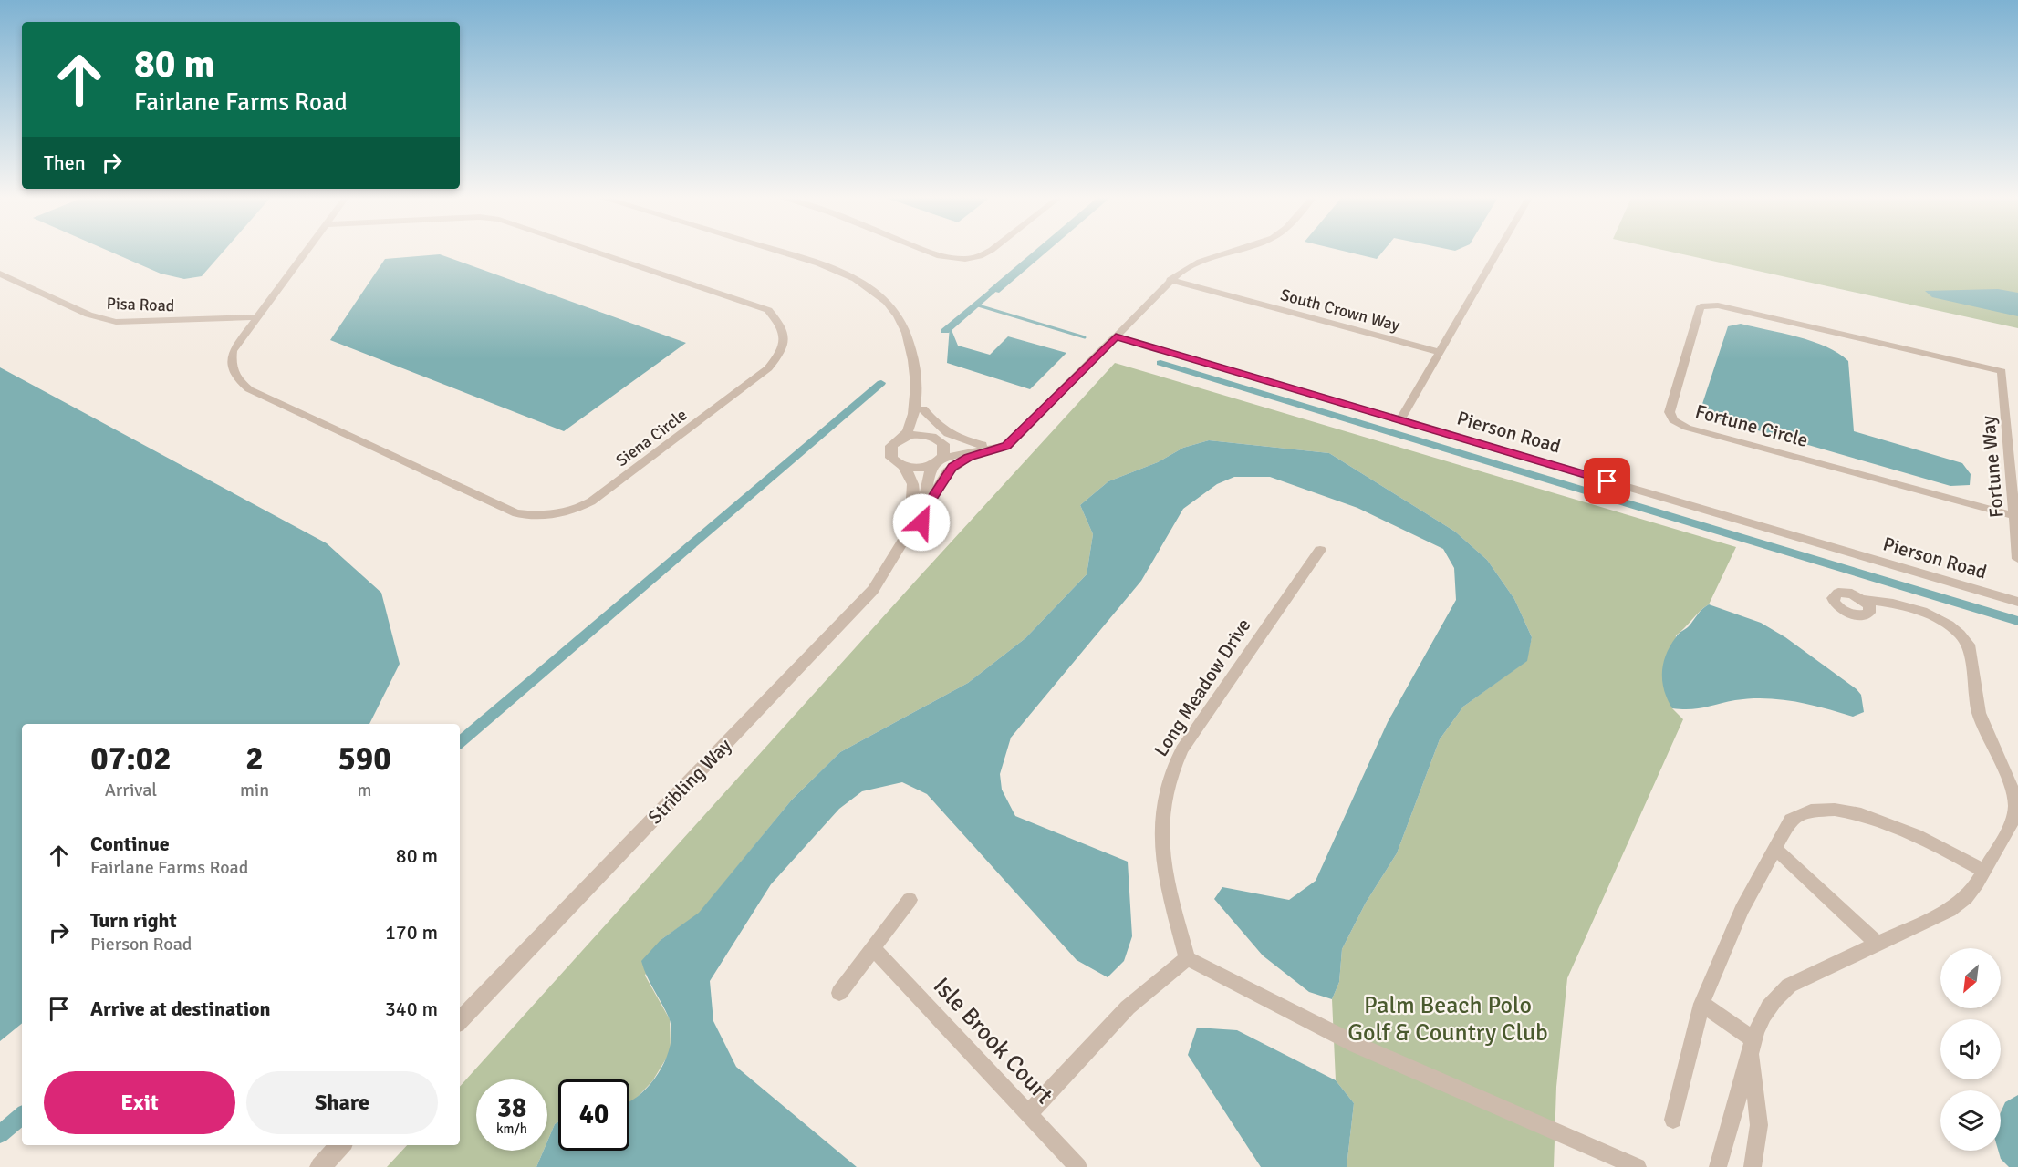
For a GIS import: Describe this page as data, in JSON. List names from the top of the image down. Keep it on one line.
{"streets":{"street":["Pisa Road","South Crown Way","Fortune Circle","Pierson Road","Siena Circle","Fortune Way","Long Meadow Drive","Stribling Way","Isle Brook Court"]},"crossings":[["Pisa Road","Siena Circle"],["Fortune Circle","Fortune Way"],["Pierson Road","Stribling Way"]],"parks":["Palm Beach Polo Golf & Country Club"],"north":"bottom left","page":{"turn":["80 m","Fairlane Farms Road"],"then":"Then","eta":["07:02","Arrival","2","min","590","m"],"list":[{"name":"Continue","note":"Fairlane Farms Road","value":"80 m"},{"name":"Turn right","note":"Pierson Road","value":"170 m"},{"name":"Arrive at destination","value":"340 m"}],"buttons":["Exit","Share"],"speed":"38 km/h","limit":"40"}}
